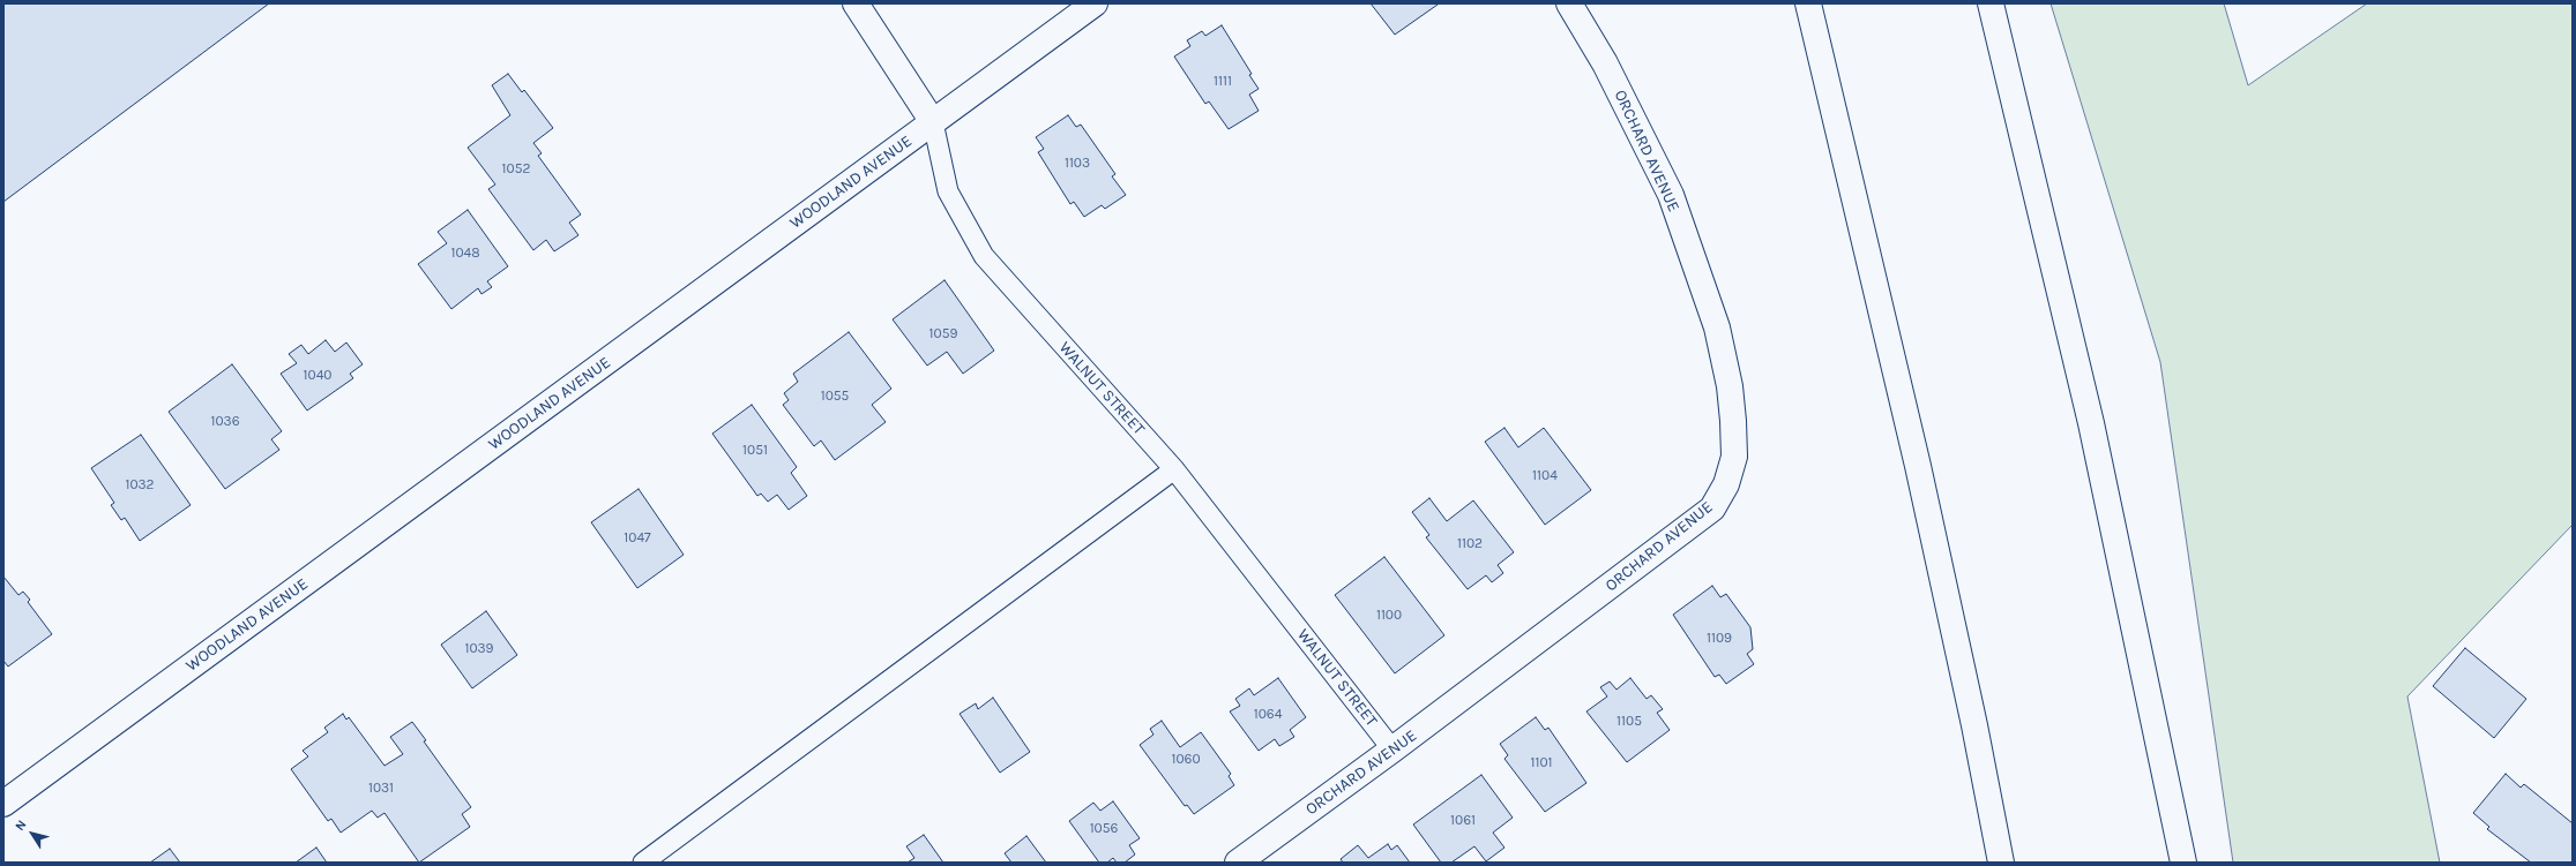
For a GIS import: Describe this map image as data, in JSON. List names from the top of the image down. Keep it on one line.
{"streets":{"main road":["ORCHARD AVENUE","WOODLAND AVENUE","WALNUT STREET"]},"crossings":[["ORCHARD AVENUE","WALNUT STREET"],["WOODLAND AVENUE","WALNUT STREET"]],"house_numbers":["1111","1103","1052","1048","1059","1040","1055","1036","1051","1104","1032","1047","1102","1100","1109","1039","1064","1105","1060","1101","1031","1061","1056"],"north":"top left"}
